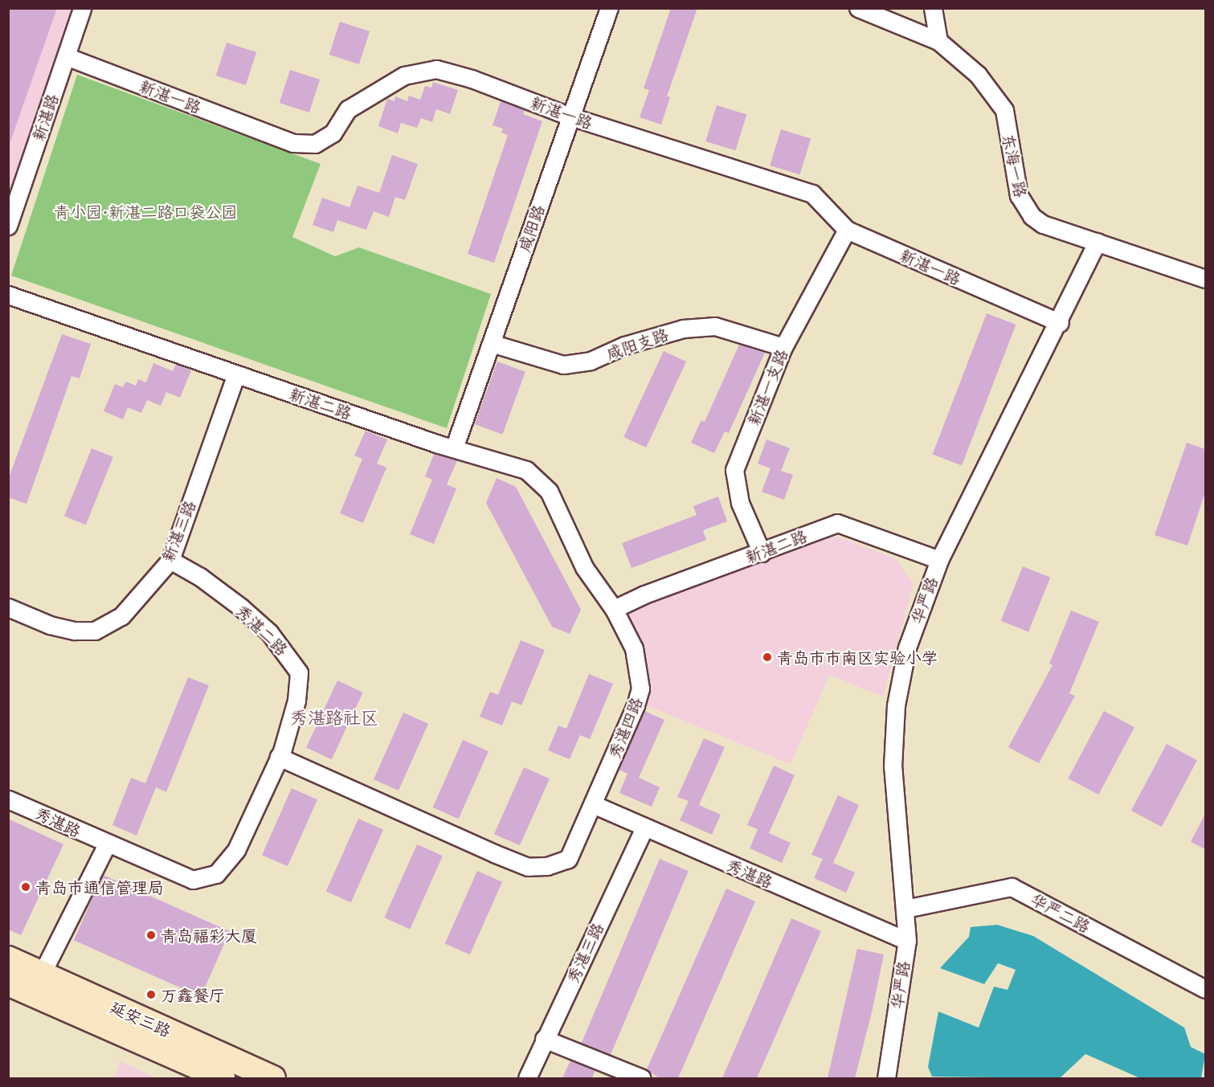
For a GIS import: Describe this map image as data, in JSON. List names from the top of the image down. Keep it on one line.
{"streets":{"main road":["延安三路"],"street":["新湛一路","新湛路","东海一路","咸阳路","咸阳支路","新湛一支路","新湛二路","新湛三路","华严路","秀湛二路","秀湛四路","秀湛路","华严二路","秀湛三路"]},"crossings":[["新湛一路","新湛路"],["新湛一路","咸阳路"],["新湛一路","新湛一支路"],["新湛一路","华严路"],["东海一路","华严路"],["咸阳路","咸阳支路"],["咸阳路","新湛二路"],["咸阳支路","新湛一支路"],["新湛一支路","新湛二路"],["新湛二路","新湛三路"],["新湛二路","华严路"],["新湛二路","秀湛四路"],["新湛三路","秀湛二路"],["华严路","秀湛路"],["华严路","华严二路"],["秀湛二路","秀湛四路"],["秀湛二路","秀湛路"],["秀湛四路","秀湛路"],["秀湛路","秀湛三路"]],"districts":["秀湛路社区"],"parks":["青小园·新湛二路口袋公园"],"places":["青岛市市南区实验小学","青岛市通信管理局","青岛福彩大厦","万鑫餐厅"]}
